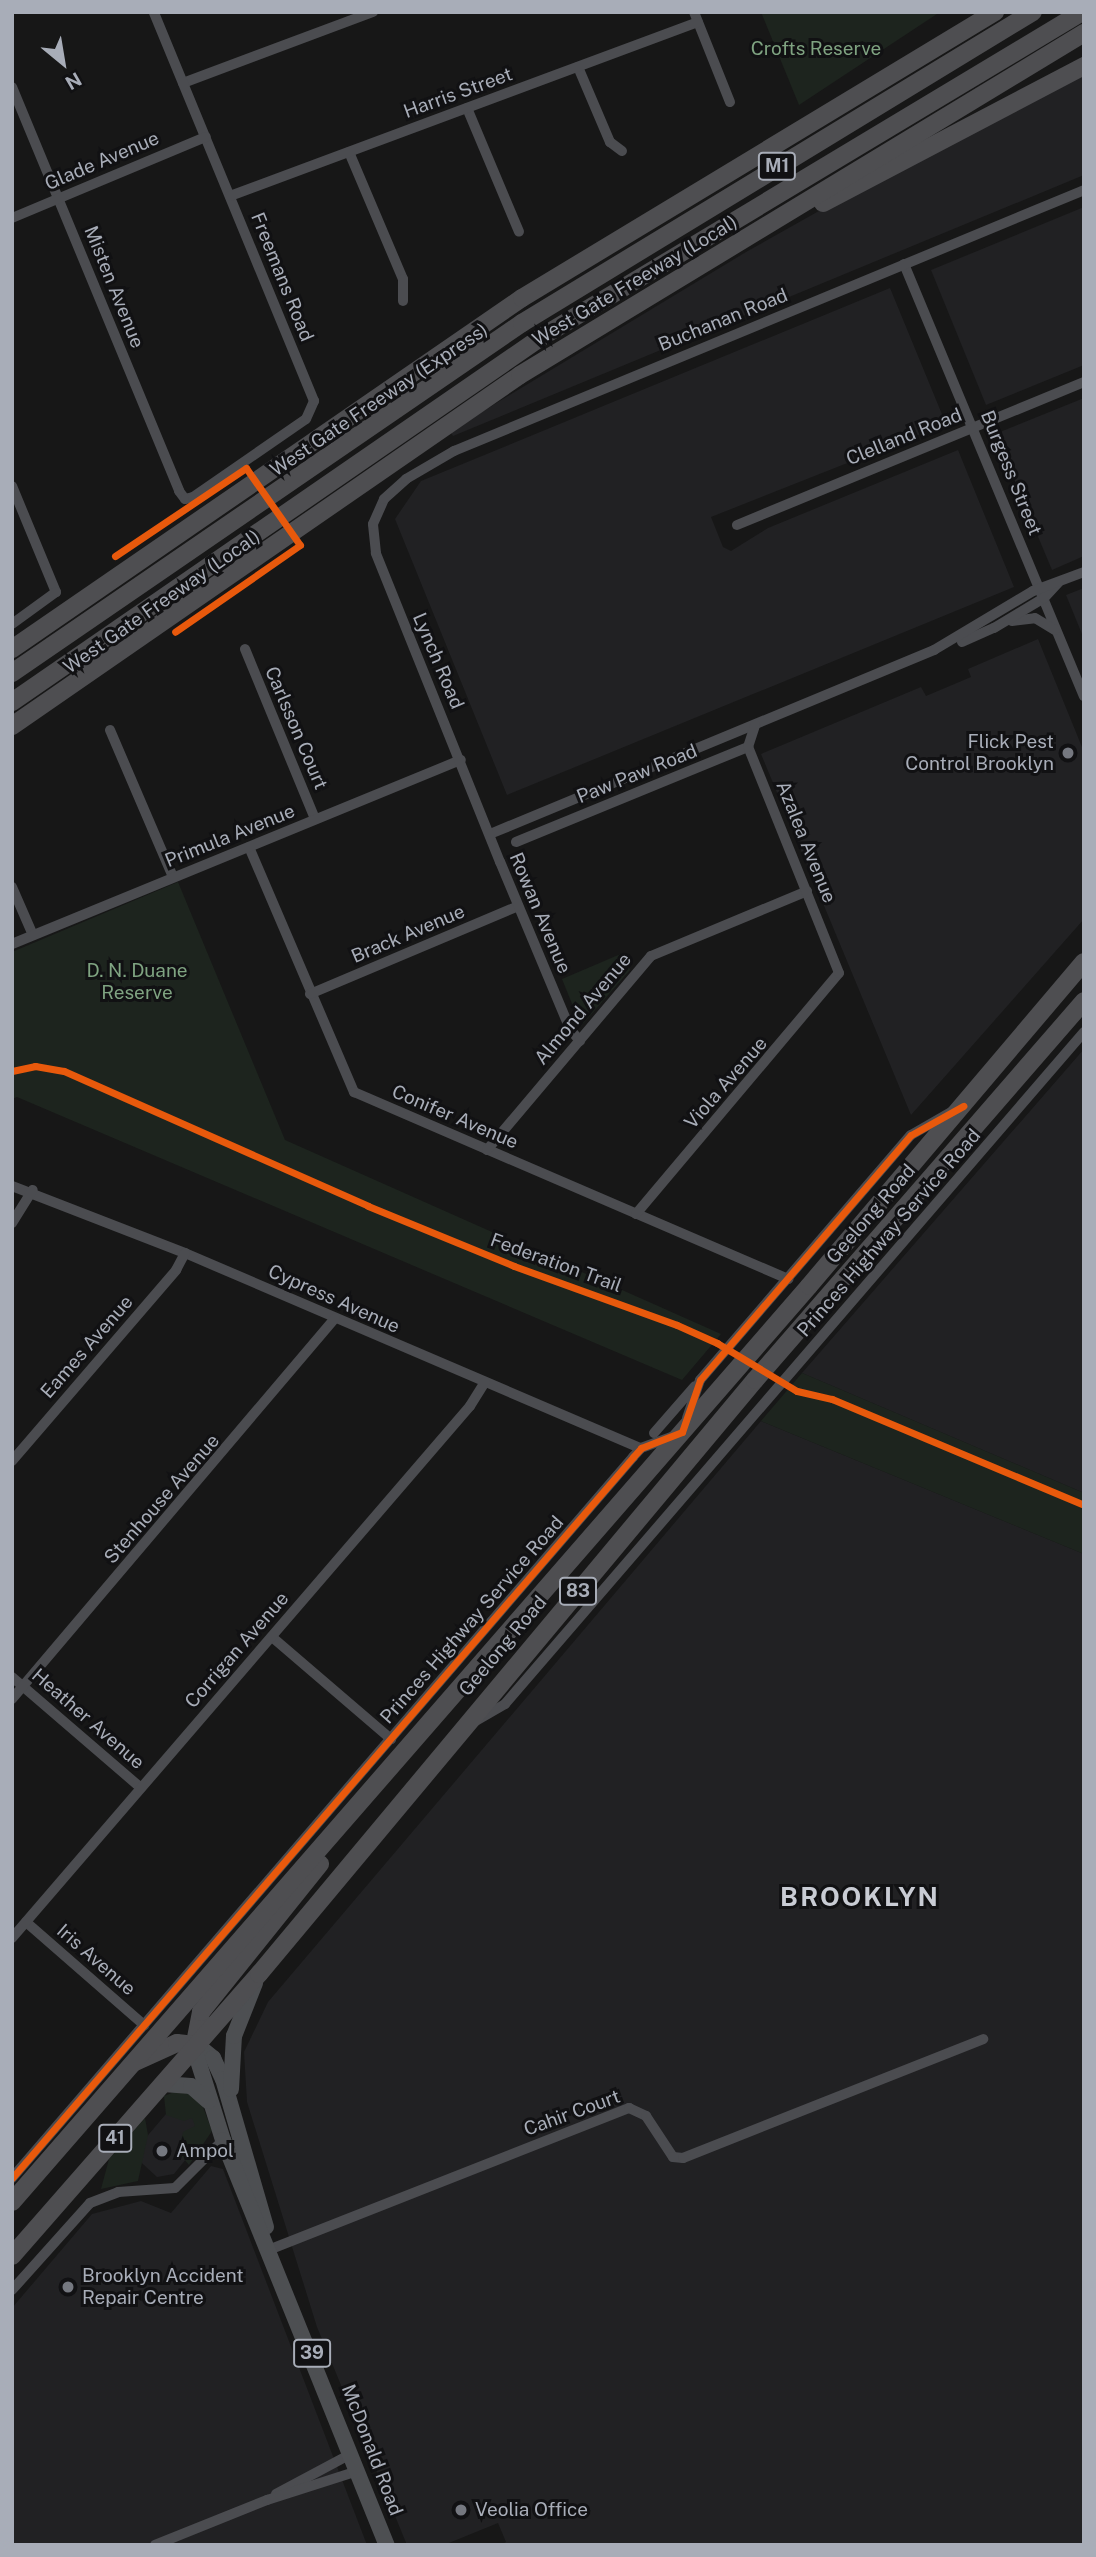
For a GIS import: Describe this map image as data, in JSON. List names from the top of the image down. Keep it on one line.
{"streets":{"highway":["M1","West Gate Freeway (Local)","West Gate Freeway (Express)","Geelong Road","83","41"],"main road":["39","McDonald Road"],"street":["Harris Street","Glade Avenue","Freemans Road","Misten Avenue","Buchanan Road","Clelland Road","Burgess Street","Lynch Road","Carlsson Court","Paw Paw Road","Primula Avenue","Azalea Avenue","Rowan Avenue","Brack Avenue","Almond Avenue","Viola Avenue","Conifer Avenue","Princes Highway Service Road","Cypress Avenue","Eames Avenue","Stenhouse Avenue","Corrigan Avenue","Heather Avenue","Iris Avenue","Cahir Court"],"cycle path":["Federation Trail"]},"crossings":[["Harris Street","Freemans Road"],["Glade Avenue","Freemans Road"],["Glade Avenue","Misten Avenue"],["Freemans Road","Misten Avenue"],["Buchanan Road","Burgess Street"],["Buchanan Road","Lynch Road"],["Clelland Road","Burgess Street"],["Burgess Street","Paw Paw Road"],["Lynch Road","Paw Paw Road"],["Lynch Road","Primula Avenue"],["Lynch Road","Rowan Avenue"],["Carlsson Court","Primula Avenue"],["Paw Paw Road","Azalea Avenue"],["Paw Paw Road","Rowan Avenue"],["Primula Avenue","Conifer Avenue"],["Azalea Avenue","Almond Avenue"],["Azalea Avenue","Viola Avenue"],["Rowan Avenue","Brack Avenue"],["Rowan Avenue","Almond Avenue"],["Brack Avenue","Conifer Avenue"],["Almond Avenue","Conifer Avenue"],["Viola Avenue","Conifer Avenue"],["Conifer Avenue","Princes Highway Service Road"],["Geelong Road","Princes Highway Service Road"],["Geelong Road","41"],["Geelong Road","39"],["Geelong Road","McDonald Road"],["Princes Highway Service Road","Cypress Avenue"],["Princes Highway Service Road","Iris Avenue"],["Cypress Avenue","Eames Avenue"],["Cypress Avenue","Stenhouse Avenue"],["Cypress Avenue","Corrigan Avenue"],["Stenhouse Avenue","Heather Avenue"],["Corrigan Avenue","Heather Avenue"],["Corrigan Avenue","Iris Avenue"],["Cahir Court","McDonald Road"],["41","McDonald Road"],["39","McDonald Road"]],"districts":["BROOKLYN"],"parks":["Crofts Reserve","D. N. Duane Reserve"],"places":["Flick Pest Control Brooklyn","Ampol","Brooklyn Accident Repair Centre","Veolia Office"],"north":"bottom right"}
